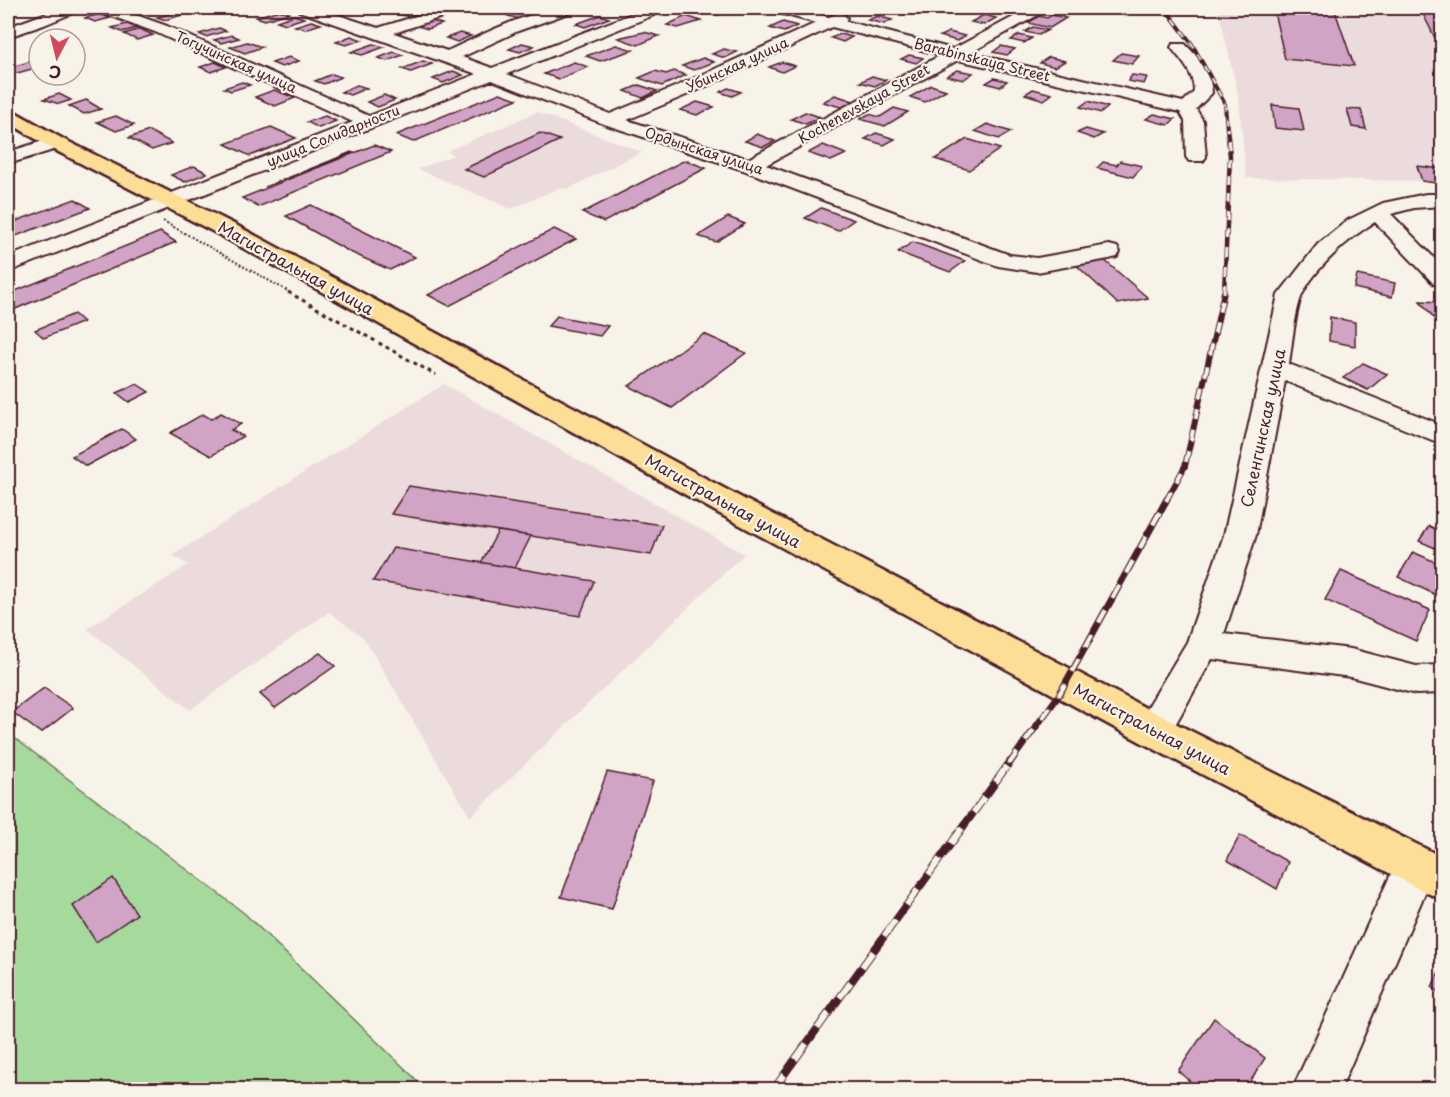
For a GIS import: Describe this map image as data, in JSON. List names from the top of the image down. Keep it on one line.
{"streets":{"main road":["Магистральная улица"],"street":["Barabinskaya Street","Тогучинская улица","Убинская улица","Kochenevskaya Street","улица Солидарности","Ордынская улица","Селенгинская улица"]},"crossings":[["Barabinskaya Street","Убинская улица"],["Barabinskaya Street","Kochenevskaya Street"],["Тогучинская улица","улица Солидарности"],["Убинская улица","Ордынская улица"],["Kochenevskaya Street","Ордынская улица"],["улица Солидарности","Ордынская улица"],["улица Солидарности","Магистральная улица"],["Магистральная улица","Селенгинская улица"]],"north":"bottom"}
